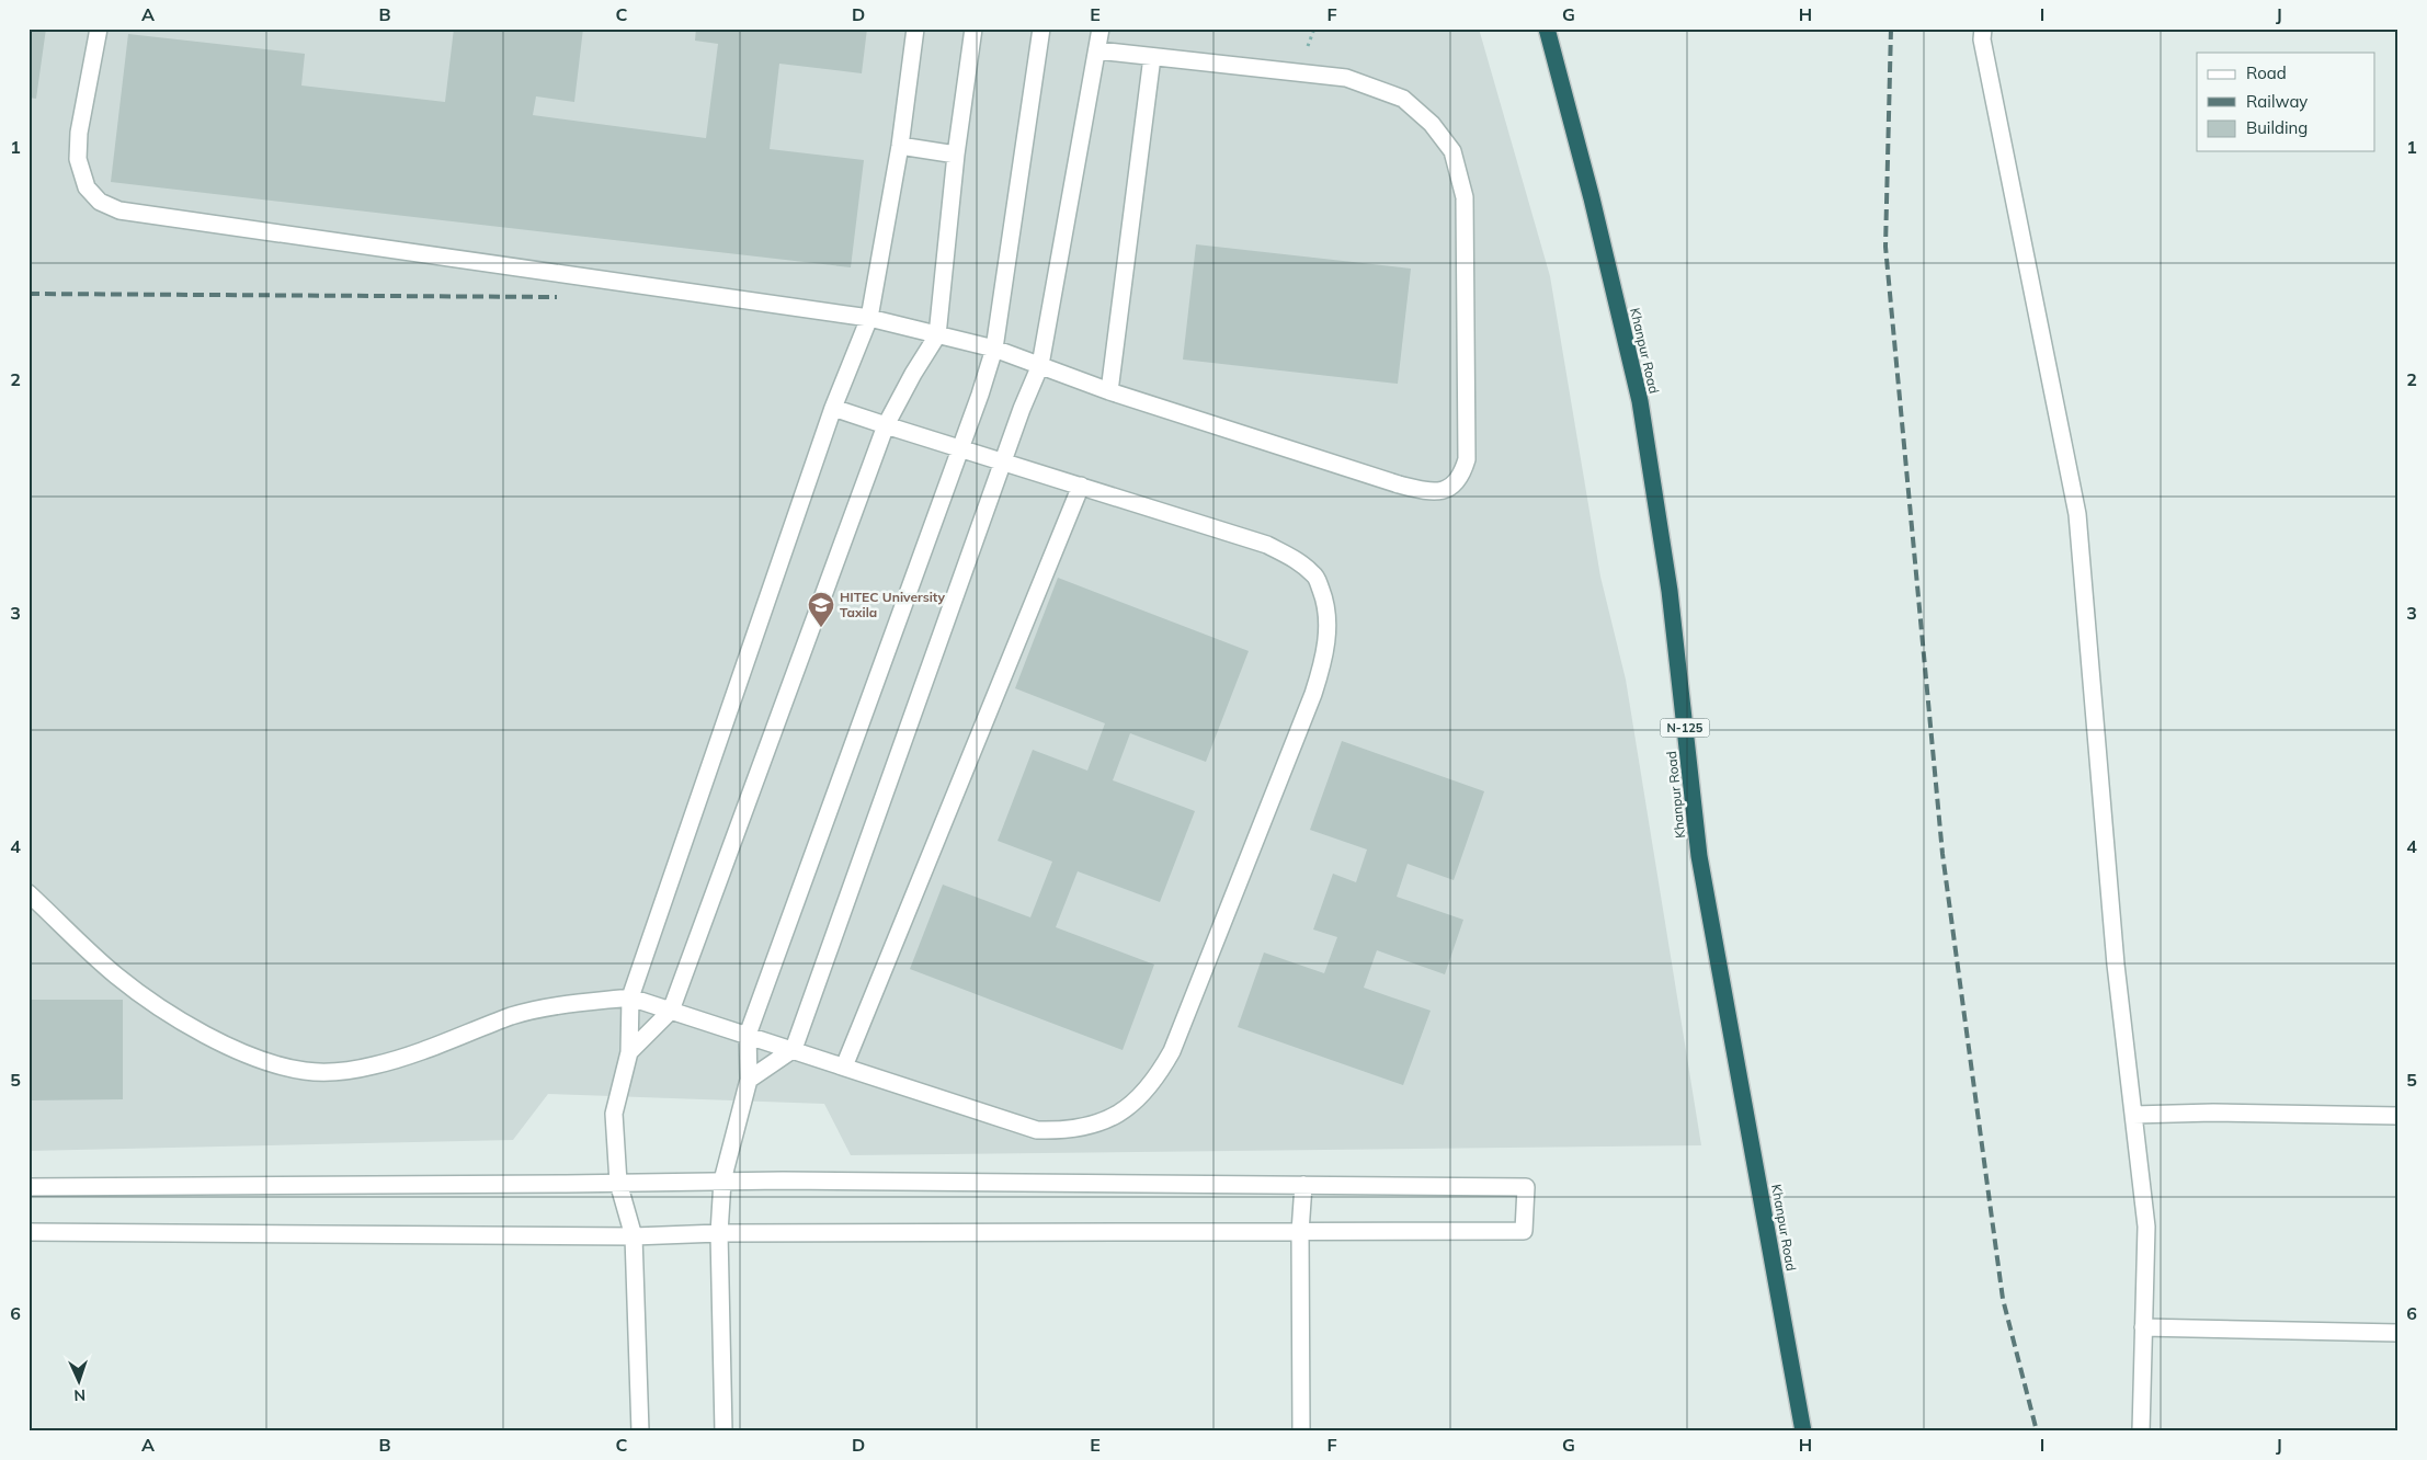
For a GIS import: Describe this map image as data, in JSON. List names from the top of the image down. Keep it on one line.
{"streets":{"highway":["Khanpur Road","N-125"]},"places":{"school or university":["HITEC University Taxila"]},"legend":["Road","Railway","Building"],"north":"bottom","grid":{"columns":["A","B","C","D","E","F","G","H","I","J"],"rows":["1","2","3","4","5","6"]}}
